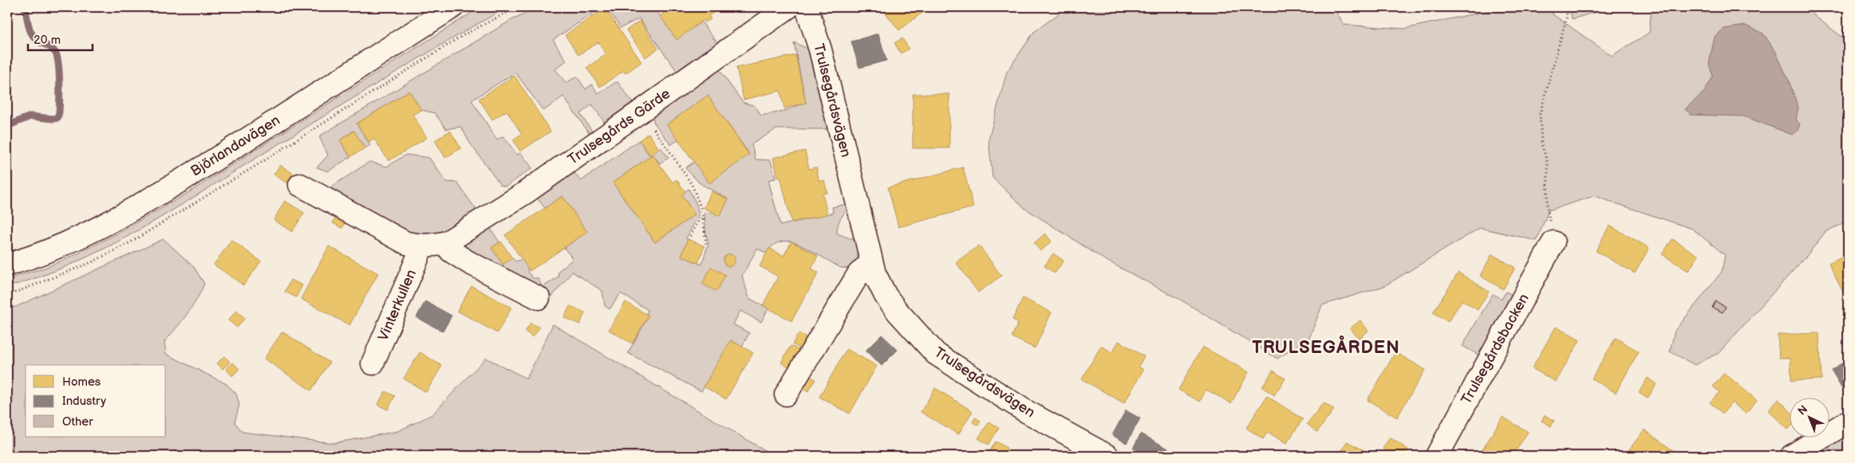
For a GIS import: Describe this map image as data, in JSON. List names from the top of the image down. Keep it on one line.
{"streets":{"street":["Trulsegårdsvägen","Trulsegårds Gärde","Björlandavägen","Vinterkullen","Trulsegårdsbacken"]},"crossings":[["Trulsegårds Gärde","Vinterkullen"]],"districts":["TRULSEGÅRDEN"],"legend":["Homes","Industry","Other"],"scale_bar":"20 m","north":"top left"}
